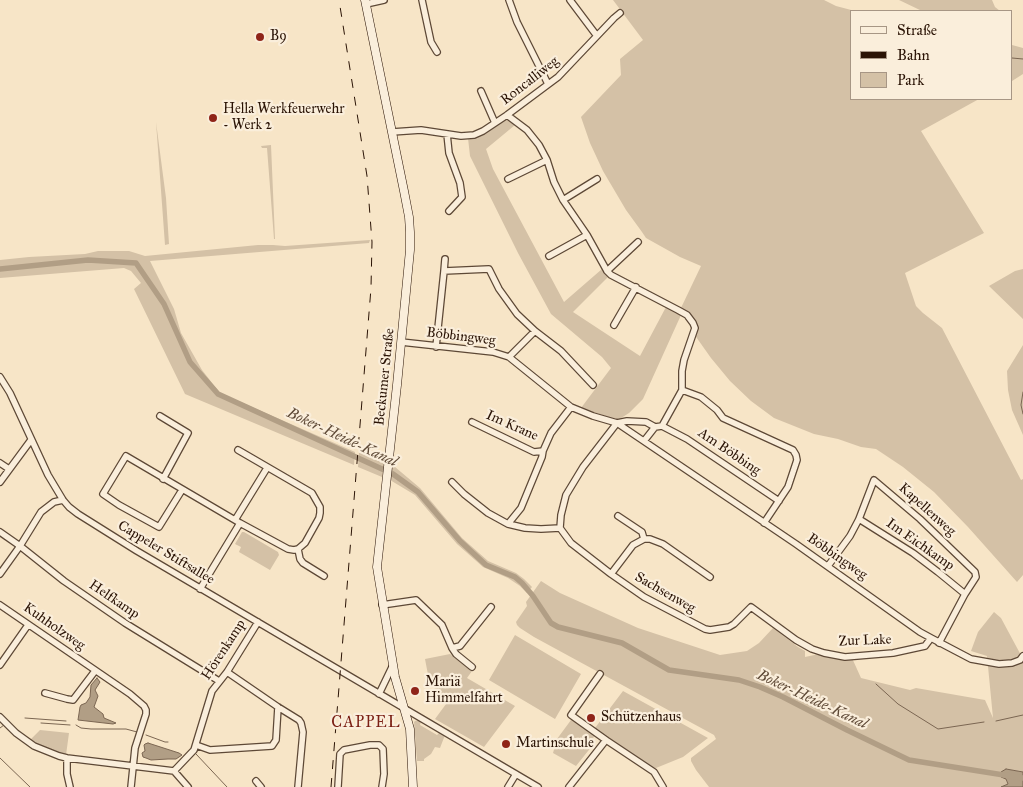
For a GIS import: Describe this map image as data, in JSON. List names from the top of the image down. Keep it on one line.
{"streets":{"main road":["Beckumer Straße"],"street":["Roncalliweg","Böbbingweg","Im Krane","Am Böbbing","Kapellenweg","Im Eichkamp","Cappeler Stiftsallee","Sachsenweg","Helfkamp","Kuhholzweg","Zur Lake","Hörenkamp"]},"crossings":[["Roncalliweg","Beckumer Straße"],["Böbbingweg","Beckumer Straße"],["Böbbingweg","Im Krane"],["Böbbingweg","Am Böbbing"],["Böbbingweg","Kapellenweg"],["Böbbingweg","Zur Lake"],["Beckumer Straße","Cappeler Stiftsallee"],["Kapellenweg","Im Eichkamp"],["Cappeler Stiftsallee","Hörenkamp"],["Sachsenweg","Zur Lake"],["Helfkamp","Hörenkamp"]],"districts":["CAPPEL"],"water":["Boker-Heide-Kanal"],"places":["B9","Hella Werkfeuerwehr - Werk 2","Mariä Himmelfahrt","Schützenhaus","Martinschule"],"legend":["Straße","Bahn","Park"]}
